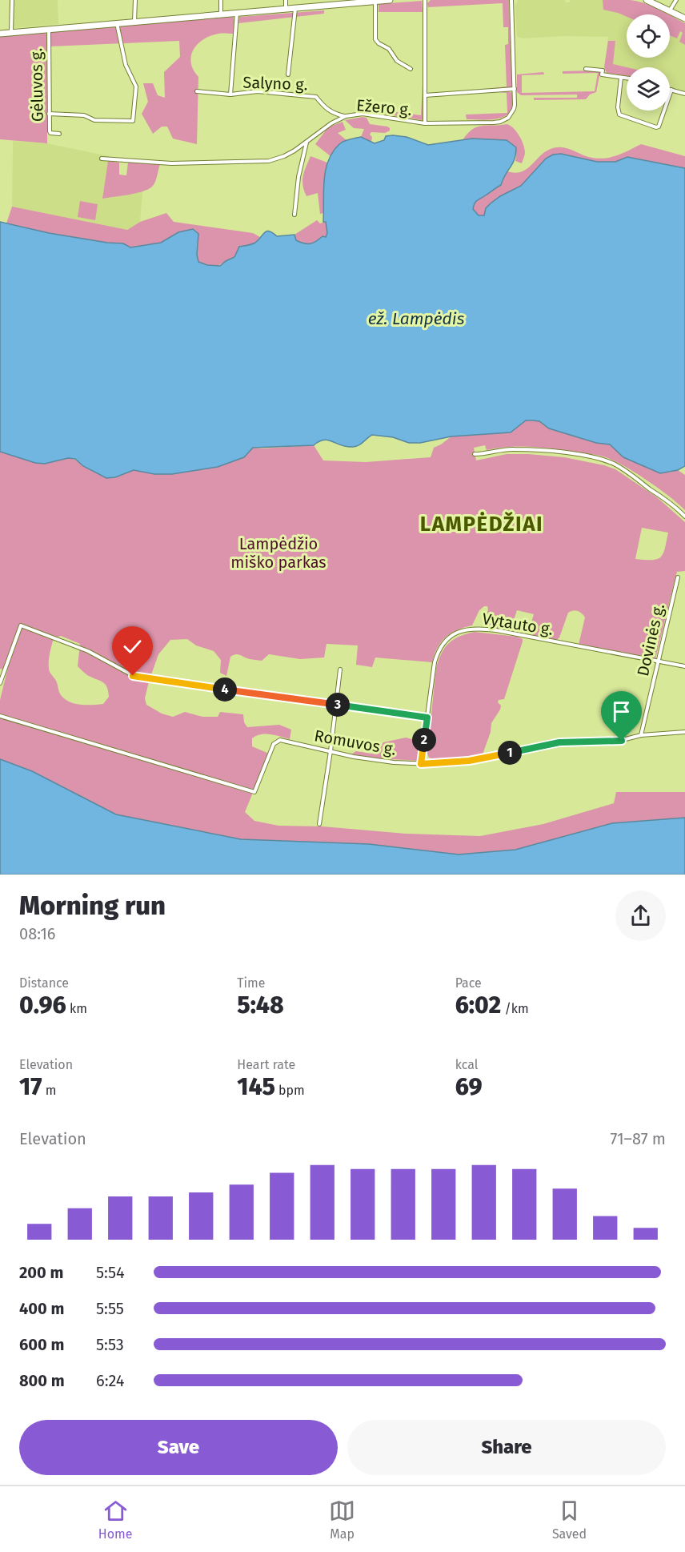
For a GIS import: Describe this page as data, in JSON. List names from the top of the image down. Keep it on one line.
{"streets":{"street":["Salyno g.","Gėluvos g.","Ežero g.","Vytauto g.","Dovinės g.","Romuvos g."]},"crossings":[["Salyno g.","Ežero g."],["Vytauto g.","Dovinės g."],["Vytauto g.","Romuvos g."],["Dovinės g.","Romuvos g."]],"districts":["LAMPĖDŽIAI"],"water":["ež. Lampėdis"],"parks":["Lampėdžio miško parkas"],"page":{"pins":["4","3","2","1"],"heading":["Morning run","08:16"],"stats":[["Distance","0.96 km"],["Time","5:48"],["Pace","6:02 /km"],["Elevation","17 m"],["Heart rate","145 bpm"],["kcal","69"]],"chart":["Elevation","71–87 m"],"list":[{"name":"200 m","note":"5:54"},{"name":"400 m","note":"5:55"},{"name":"600 m","note":"5:53"},{"name":"800 m","note":"6:24"}],"buttons":["Save","Share"],"tabs":["Home","Map","Saved"]}}
